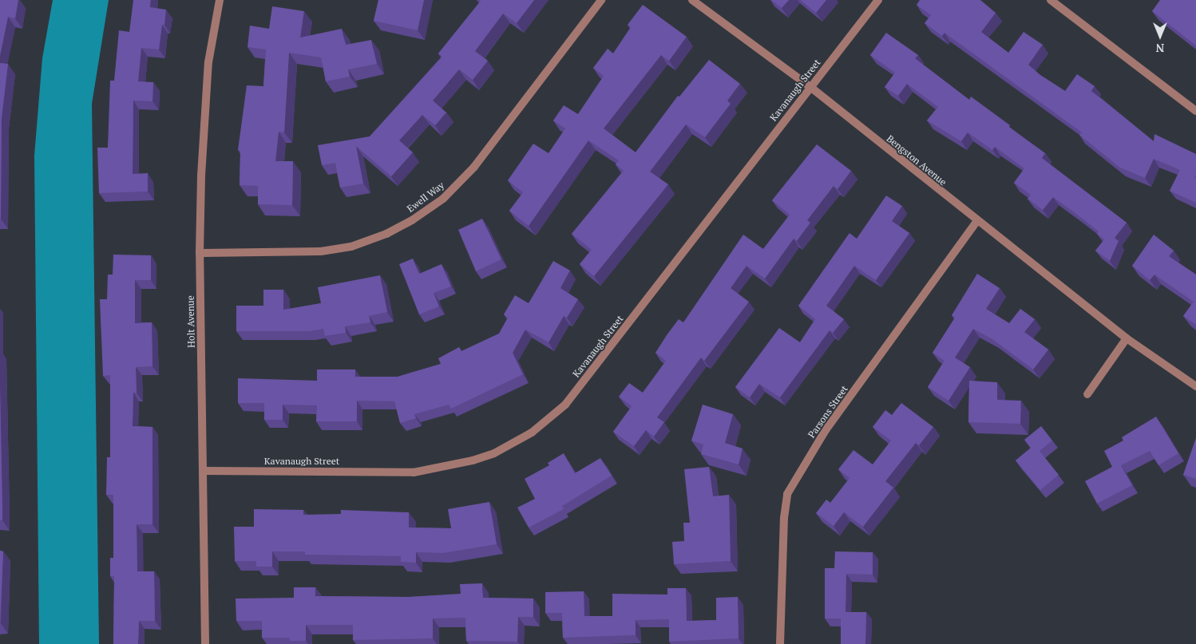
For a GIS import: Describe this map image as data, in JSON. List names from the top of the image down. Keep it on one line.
{"streets":{"street":["Kavanaugh Street","Bengston Avenue","Ewell Way","Holt Avenue","Parsons Street"]},"crossings":[["Kavanaugh Street","Bengston Avenue"],["Kavanaugh Street","Holt Avenue"],["Bengston Avenue","Parsons Street"],["Ewell Way","Holt Avenue"]],"north":"bottom"}
